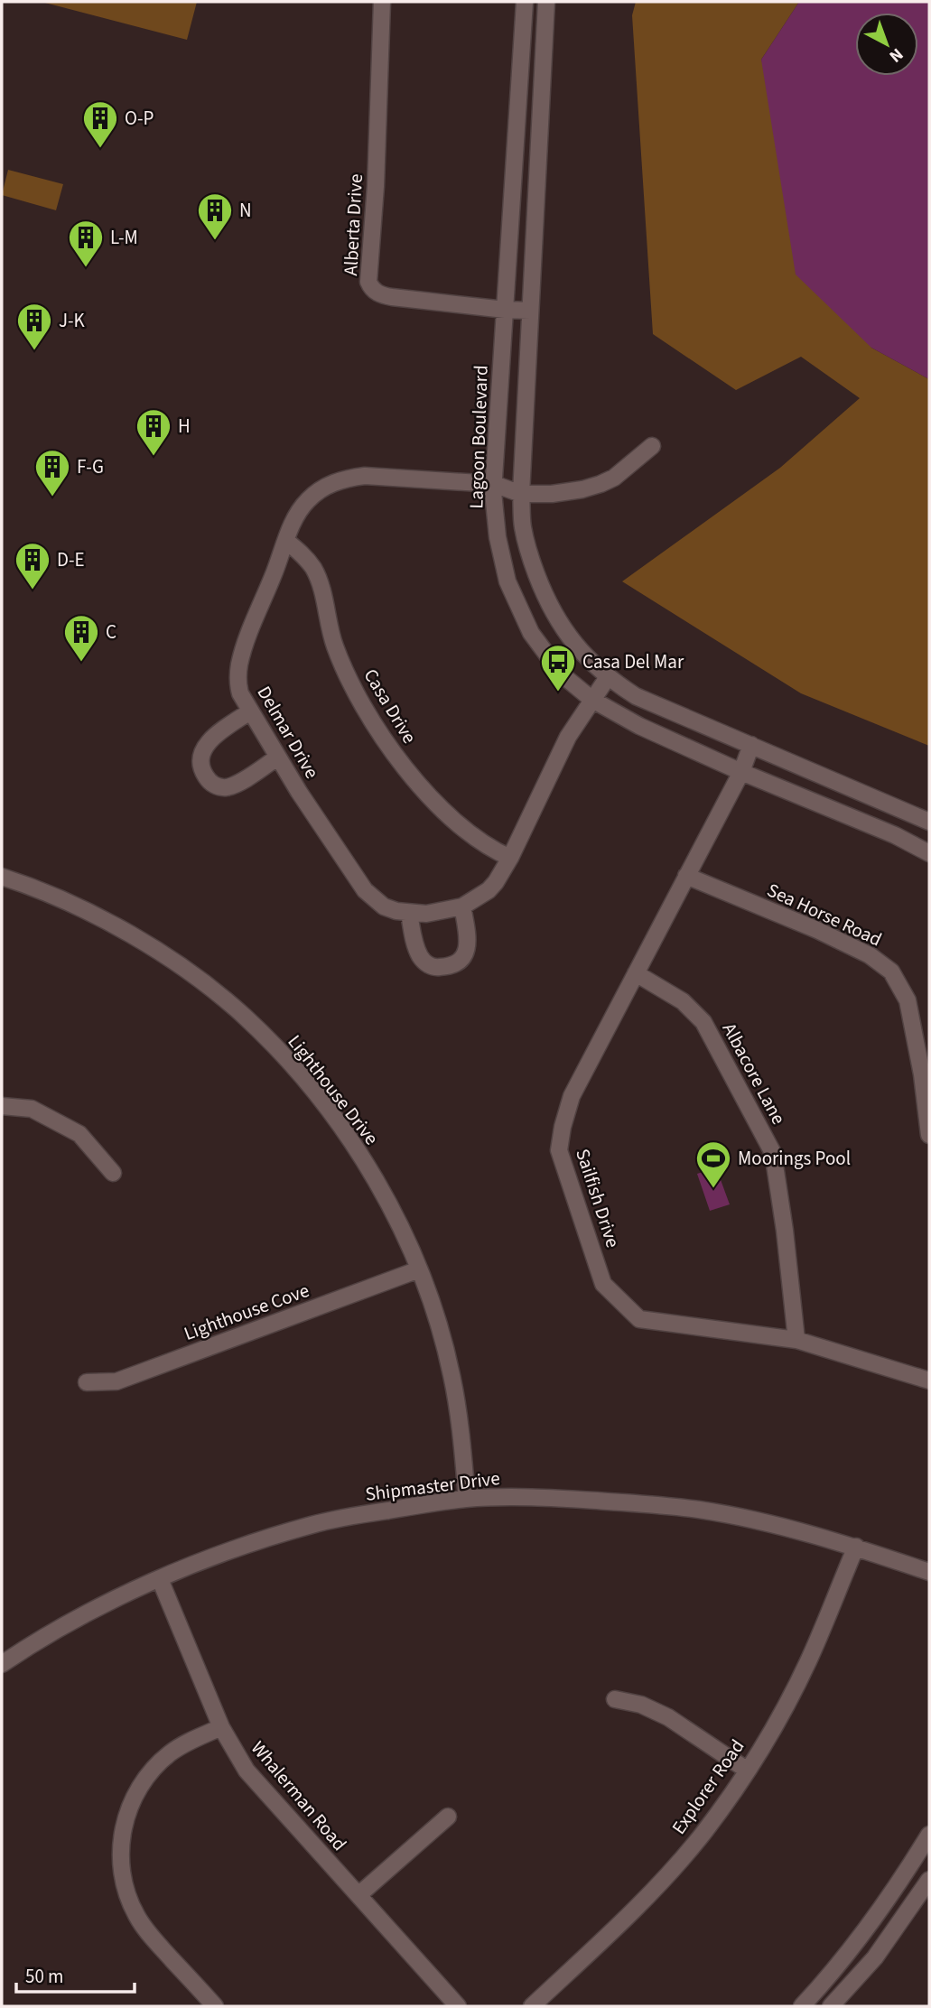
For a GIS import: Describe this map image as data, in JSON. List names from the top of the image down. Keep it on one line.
{"streets":{"street":["Alberta Drive","Lagoon Boulevard","Casa Drive","Delmar Drive","Sea Horse Road","Albacore Lane","Lighthouse Drive","Sailfish Drive","Lighthouse Cove","Shipmaster Drive","Explorer Road","Whalerman Road"]},"crossings":[["Alberta Drive","Lagoon Boulevard"],["Lagoon Boulevard","Delmar Drive"],["Lagoon Boulevard","Sailfish Drive"],["Casa Drive","Delmar Drive"],["Sea Horse Road","Sailfish Drive"],["Albacore Lane","Sailfish Drive"],["Lighthouse Drive","Lighthouse Cove"],["Lighthouse Drive","Shipmaster Drive"],["Shipmaster Drive","Explorer Road"],["Shipmaster Drive","Whalerman Road"]],"places":{"building":["O-P","N","L-M","J-K","H","F-G","D-E","C"],"bus stop":["Casa Del Mar"],"sports":["Moorings Pool"]},"scale_bar":"50 m","north":"bottom right"}
